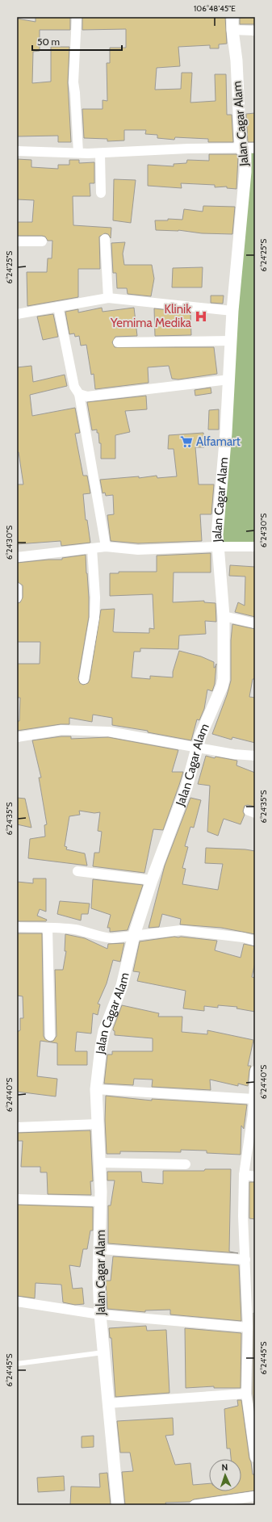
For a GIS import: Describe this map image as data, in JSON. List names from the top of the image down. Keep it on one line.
{"streets":{"street":["Jalan Cagar Alam"]},"places":{"hospital":["Klinik Yemima Medika"],"supermarket":["Alfamart"]},"scale_bar":"50 m","north":"top","coordinates":["106°48'45\"E","6°24'25\"S","6°24'30\"S","6°24'35\"S","6°24'40\"S","6°24'45\"S"]}
